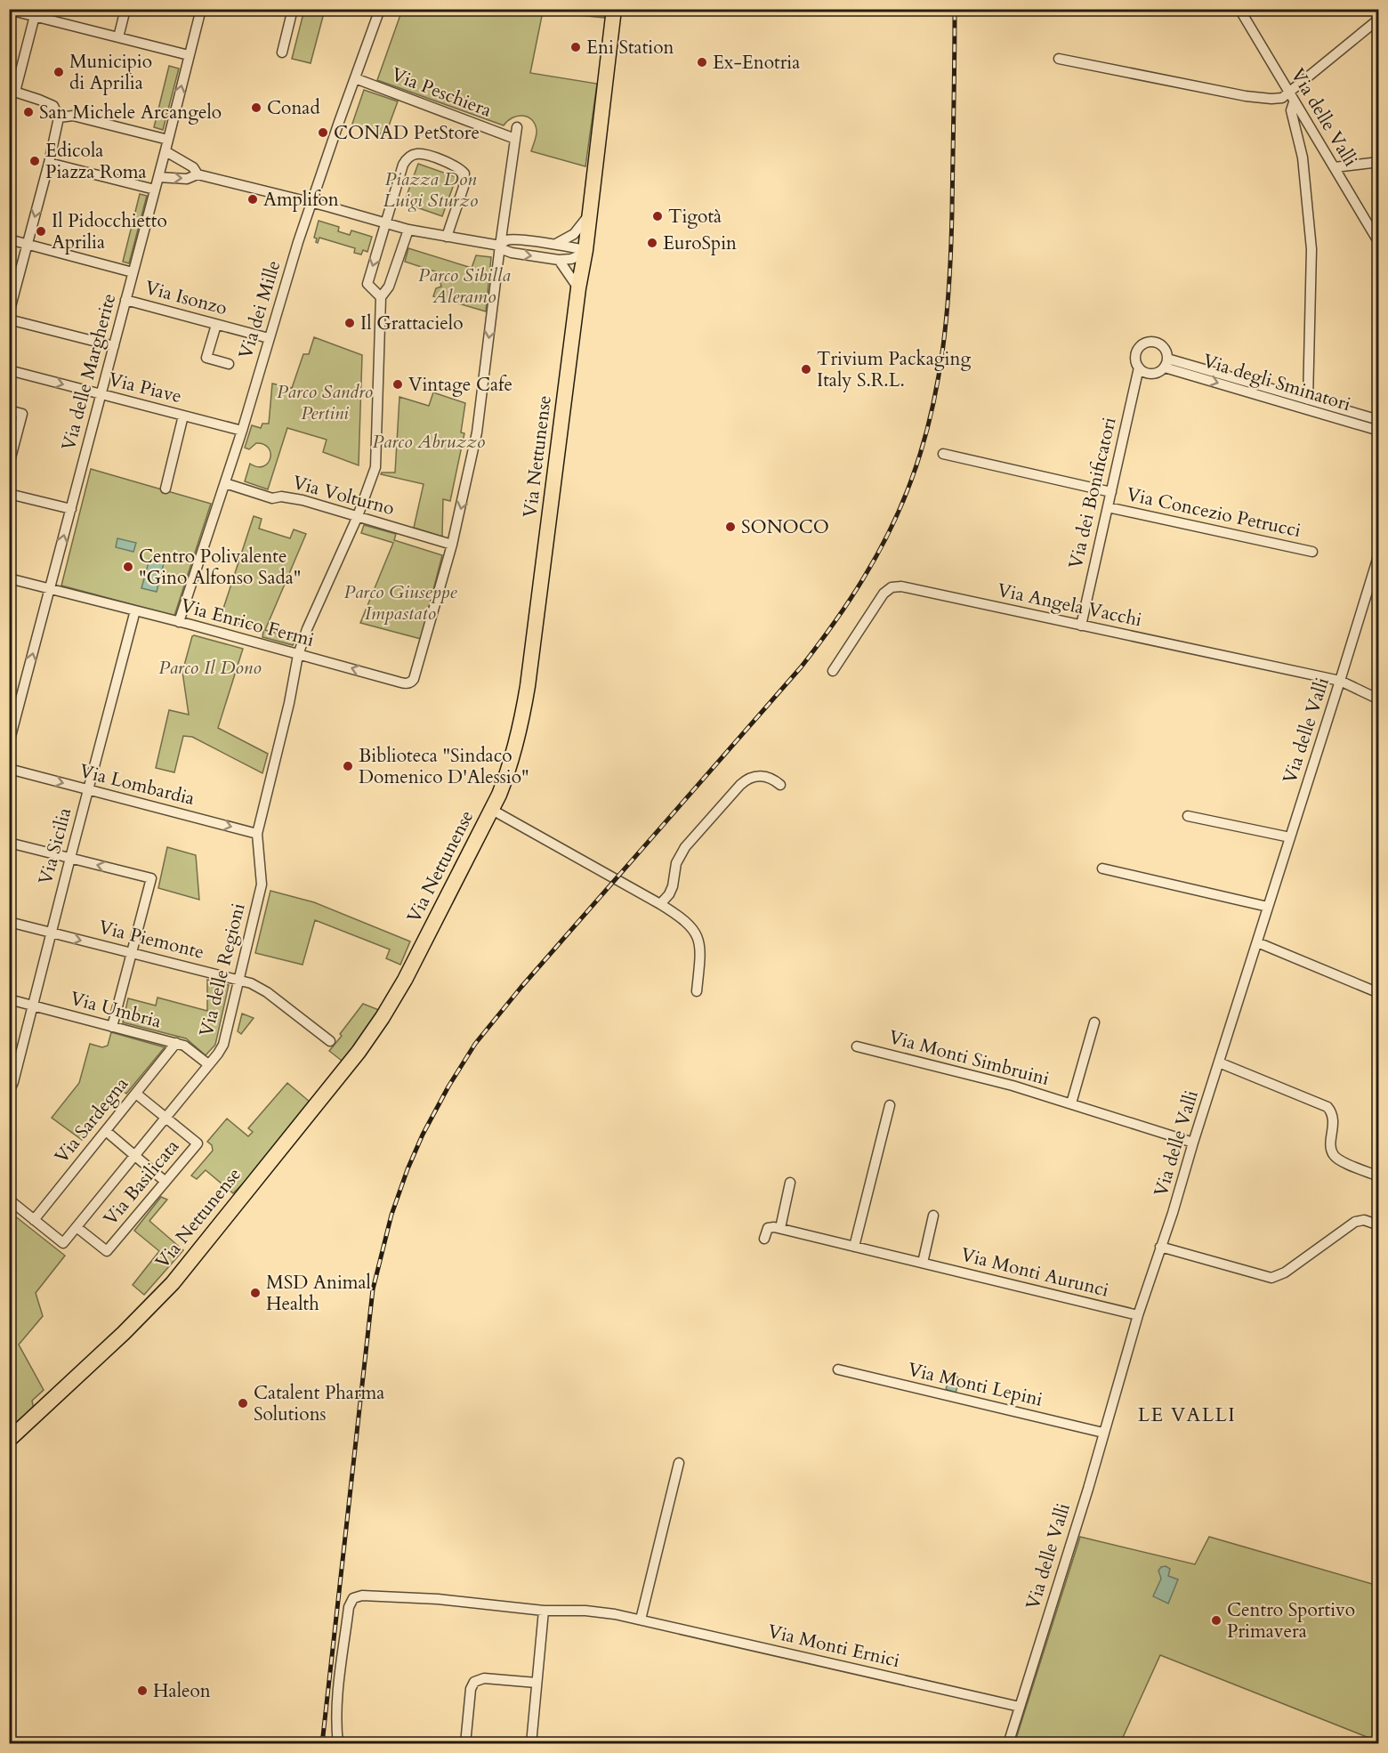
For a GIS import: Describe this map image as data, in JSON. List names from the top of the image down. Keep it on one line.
{"streets":{"main road":["Via Nettunense"],"street":["Via Peschiera","Via delle Valli","Via Isonzo","Via dei Mille","Via delle Margherite","Via degli Sminatori","Via Piave","Via dei Bonificatori","Via Volturno","Via Concezio Petrucci","Via Angela Vacchi","Via Enrico Fermi","Via Lombardia","Via Sicilia","Via Piemonte","Via delle Regioni","Via Umbria","Via Monti Simbruini","Via Sardegna","Via Basilicata","Via Monti Aurunci","Via Monti Lepini","Via Monti Ernici"]},"crossings":[["Via Peschiera","Via dei Mille"],["Via delle Valli","Via Angela Vacchi"],["Via delle Valli","Via Monti Simbruini"],["Via delle Valli","Via Monti Aurunci"],["Via delle Valli","Via Monti Lepini"],["Via delle Valli","Via Monti Ernici"],["Via Isonzo","Via dei Mille"],["Via Isonzo","Via delle Margherite"],["Via dei Mille","Via Piave"],["Via dei Mille","Via Volturno"],["Via dei Mille","Via Enrico Fermi"],["Via delle Margherite","Via Piave"],["Via delle Margherite","Via Enrico Fermi"],["Via degli Sminatori","Via dei Bonificatori"],["Via dei Bonificatori","Via Concezio Petrucci"],["Via dei Bonificatori","Via Angela Vacchi"],["Via Volturno","Via Enrico Fermi"],["Via Volturno","Via delle Regioni"],["Via Enrico Fermi","Via Sicilia"],["Via Enrico Fermi","Via delle Regioni"],["Via Lombardia","Via Sicilia"],["Via Lombardia","Via delle Regioni"],["Via Sicilia","Via Piemonte"],["Via Sicilia","Via Umbria"],["Via Piemonte","Via delle Regioni"],["Via delle Regioni","Via Umbria"],["Via delle Regioni","Via Sardegna"],["Via delle Regioni","Via Basilicata"],["Via Umbria","Via Sardegna"],["Via Sardegna","Via Basilicata"]],"one_way":["Via delle Margherite","Via Lombardia"],"districts":["LE VALLI"],"parks":["Piazza Don Luigi Sturzo","Parco Sibilla Aleramo","Parco Sandro Pertini","Parco Abruzzo","Parco Giuseppe Impastato","Parco Il Dono"],"places":["Eni Station","Ex-Enotria","Municipio di Aprilia","Conad","San Michele Arcangelo","CONAD PetStore","Edicola Piazza Roma","Amplifon","Tigotà","Il Pidocchietto Aprilia","EuroSpin","Il Grattacielo","Trivium Packaging Italy S.R.L.","Vintage Cafe","SONOCO","Centro Polivalente \"Gino Alfonso Sada\"","Biblioteca \"Sindaco Domenico D'Alessio\"","MSD Animal Health","Catalent Pharma Solutions","Centro Sportivo Primavera","Haleon"]}
